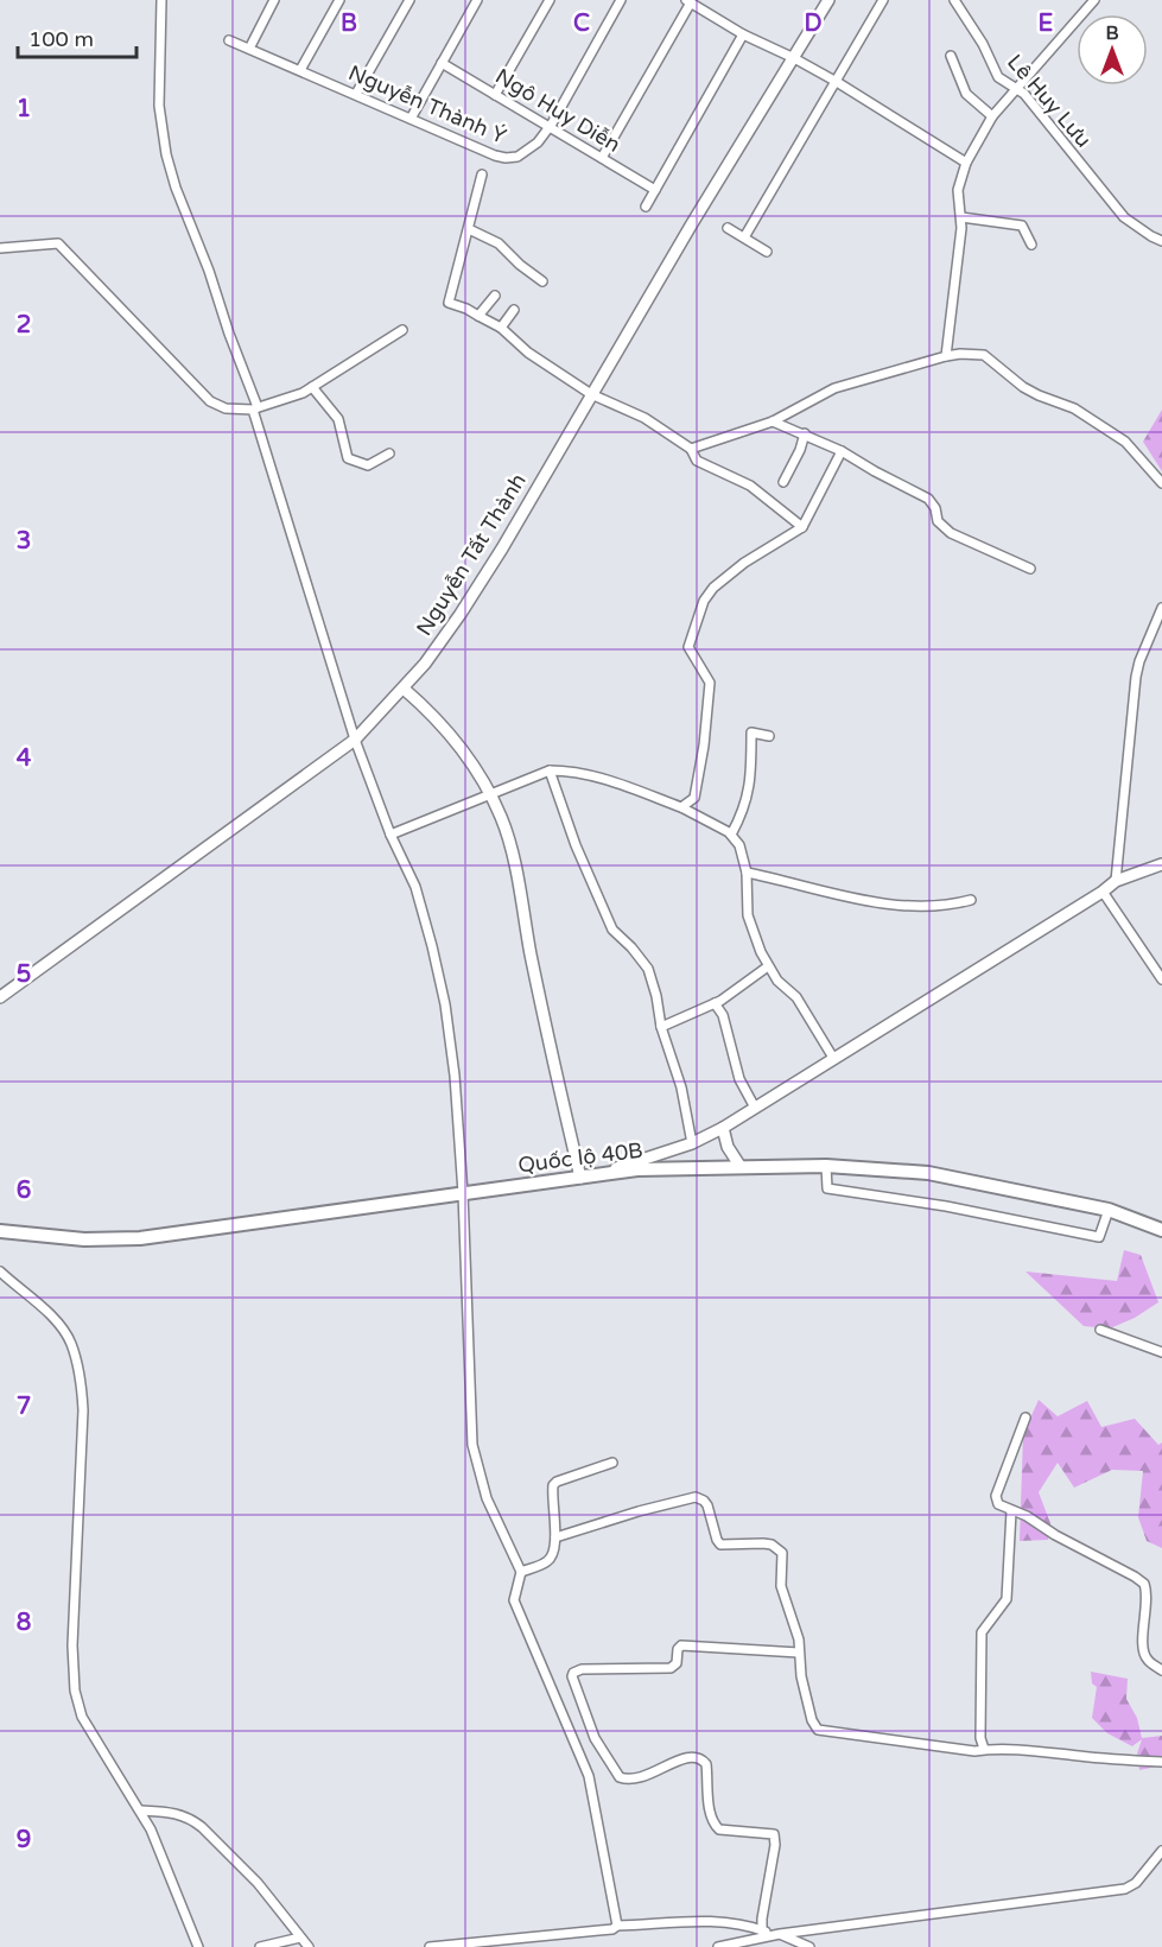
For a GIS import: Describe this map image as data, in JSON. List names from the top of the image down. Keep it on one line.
{"streets":{"highway":["Quốc lộ 40B"],"main road":["Nguyễn Tất Thành"],"street":["Lê Huy Lưu","Nguyễn Thành Ý","Ngô Huy Diễn"]},"crossings":[["Nguyễn Thành Ý","Ngô Huy Diễn"]],"scale_bar":"100 m","north":"top","grid":{"columns":["B","C","D","E"],"rows":["1","2","3","4","5","6","7","8","9"]}}
